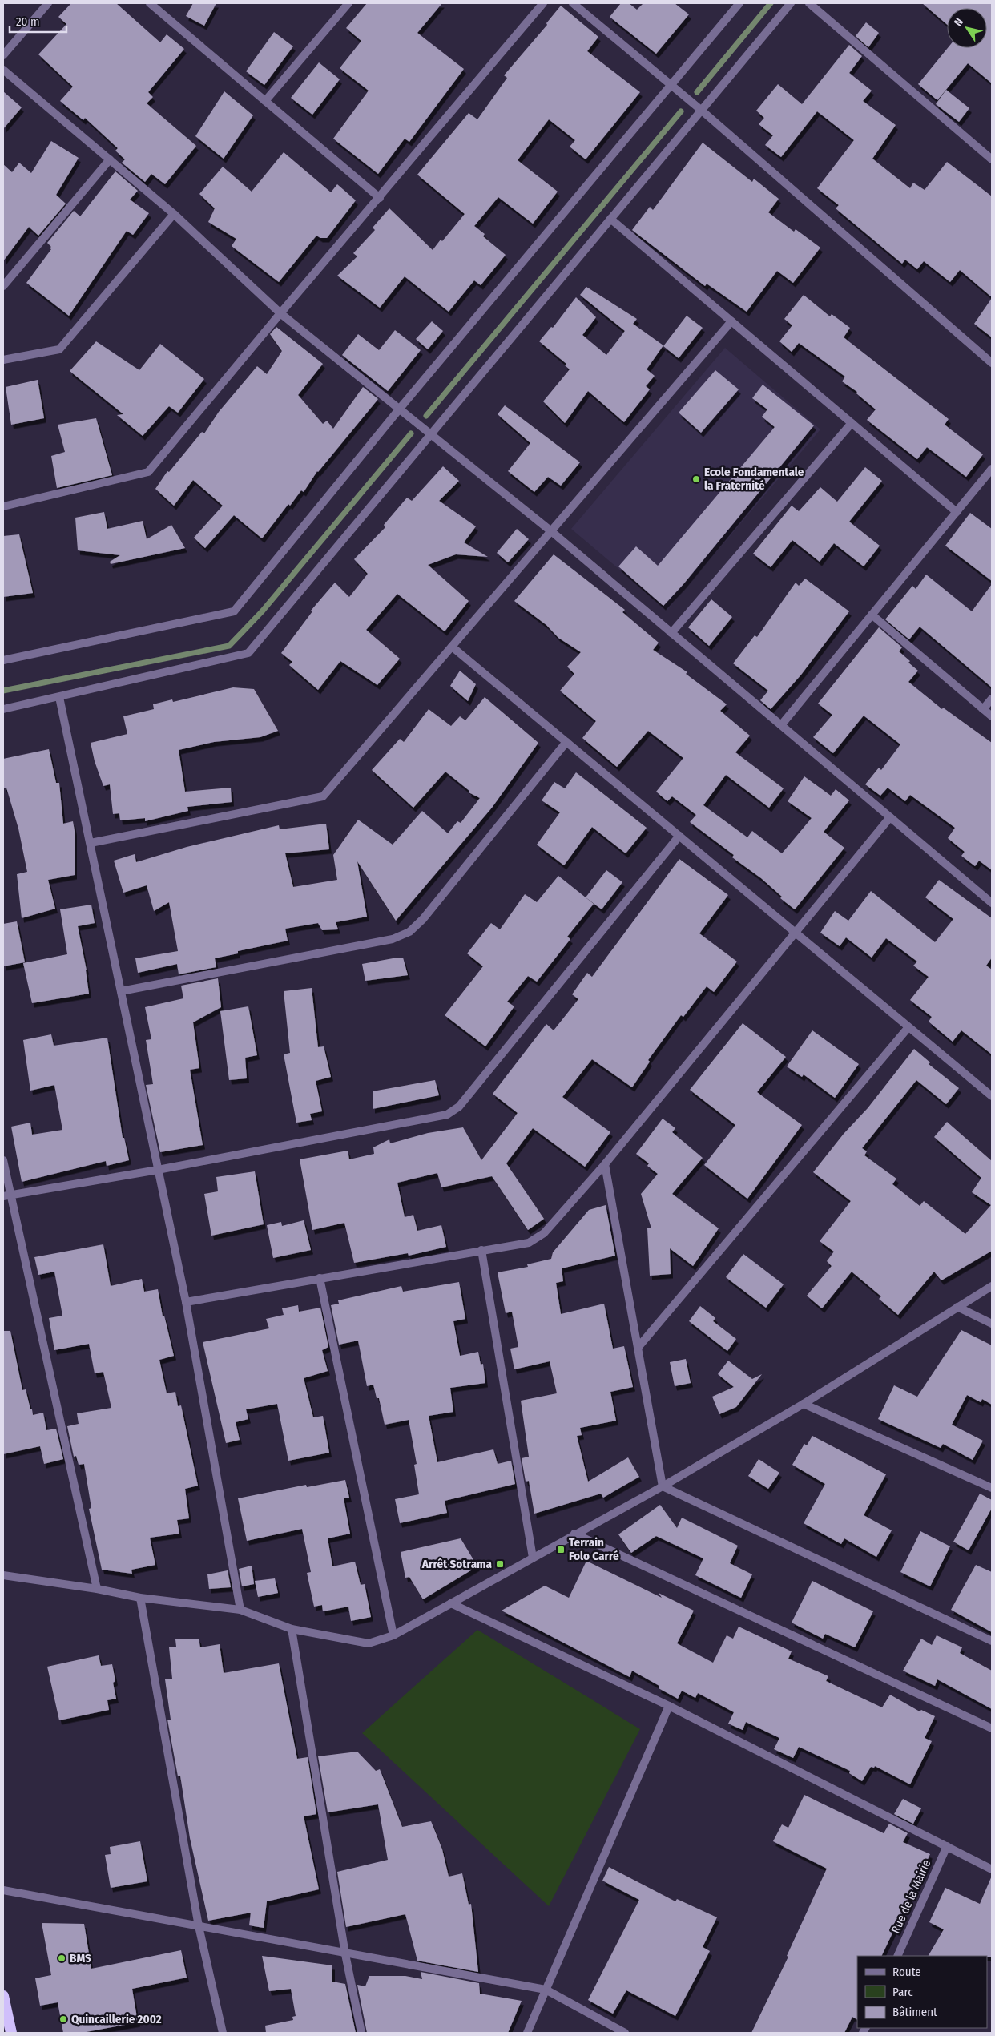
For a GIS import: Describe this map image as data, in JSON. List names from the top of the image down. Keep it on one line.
{"streets":{"street":["Rue de la Mairie"]},"places":{"other":["Ecole Fondamentale la Fraternité","BMS","Quincaillerie 2002"],"transit":["Terrain Folo Carré","Arrêt Sotrama"]},"legend":["Route","Parc","Bâtiment"],"scale_bar":"20 m","north":"top left"}
